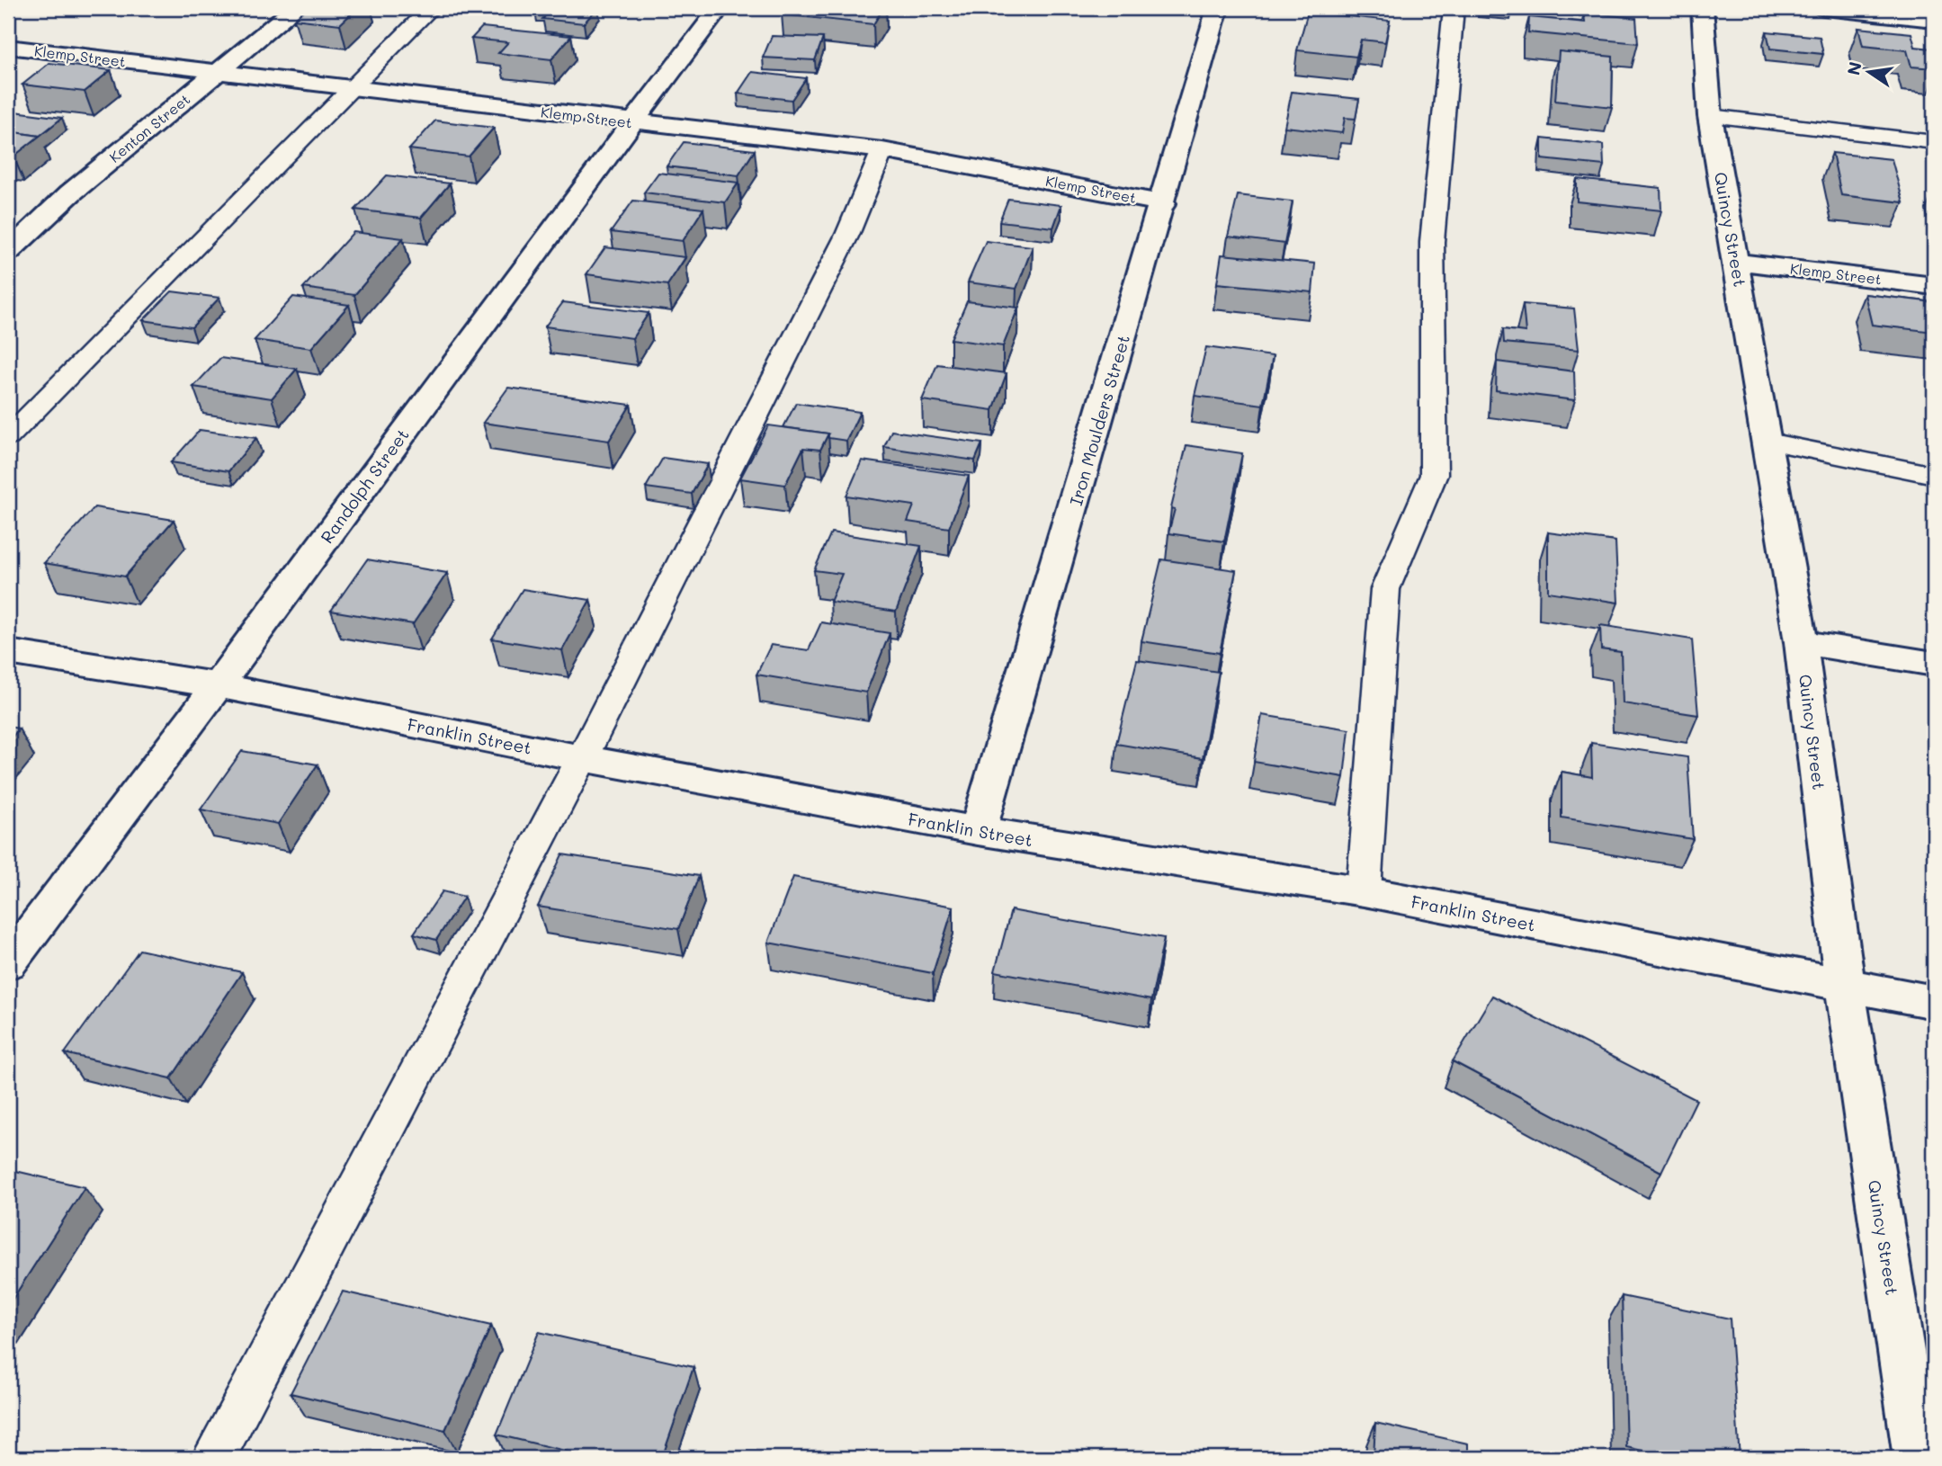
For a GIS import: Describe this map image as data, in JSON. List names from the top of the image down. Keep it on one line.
{"streets":{"street":["Klemp Street","Kenton Street","Quincy Street","Iron Moulders Street","Randolph Street","Franklin Street"]},"crossings":[["Klemp Street","Kenton Street"],["Klemp Street","Quincy Street"],["Klemp Street","Iron Moulders Street"],["Klemp Street","Randolph Street"],["Quincy Street","Franklin Street"],["Iron Moulders Street","Franklin Street"],["Randolph Street","Franklin Street"]],"north":"left"}
